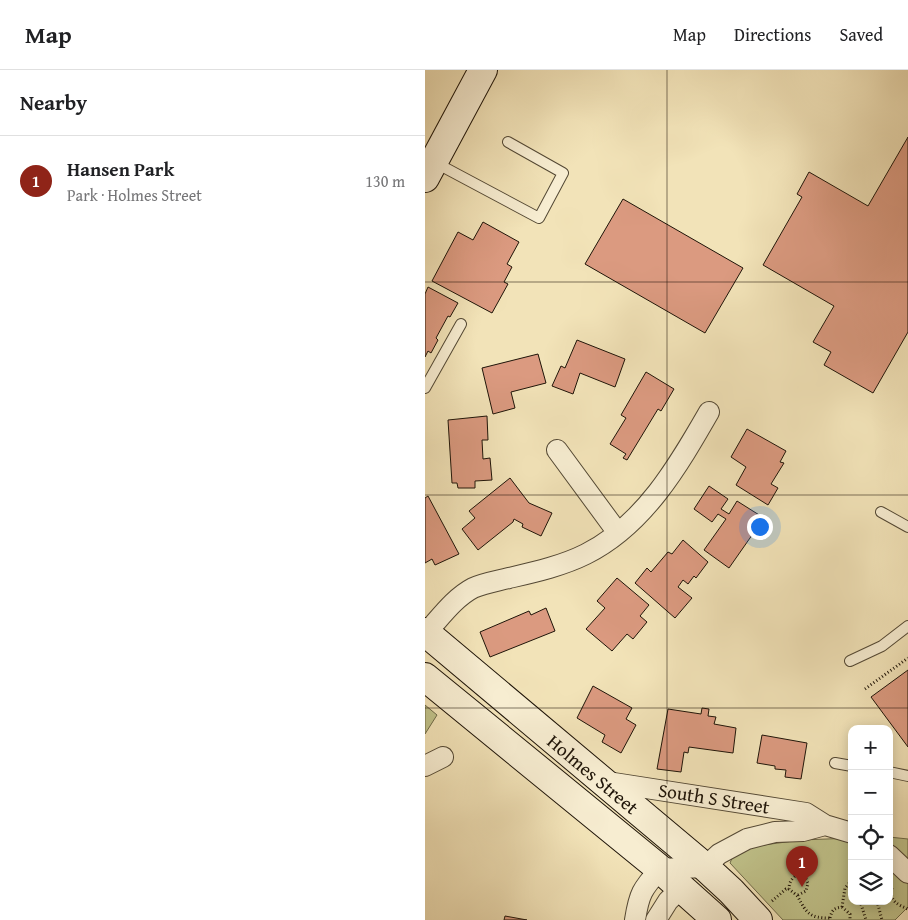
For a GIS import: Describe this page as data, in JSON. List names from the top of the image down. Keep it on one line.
{"streets":{"main road":["Holmes Street"],"street":["South S Street"]},"crossings":[["Holmes Street","South S Street"]],"page":{"header":"Map","nav":["Map","Directions","Saved"],"heading":"Nearby","list":[{"mark":"1","name":"Hansen Park","note":"Park · Holmes Street","value":"130 m"}],"map_buttons":["+","−"],"pins":"1"}}
